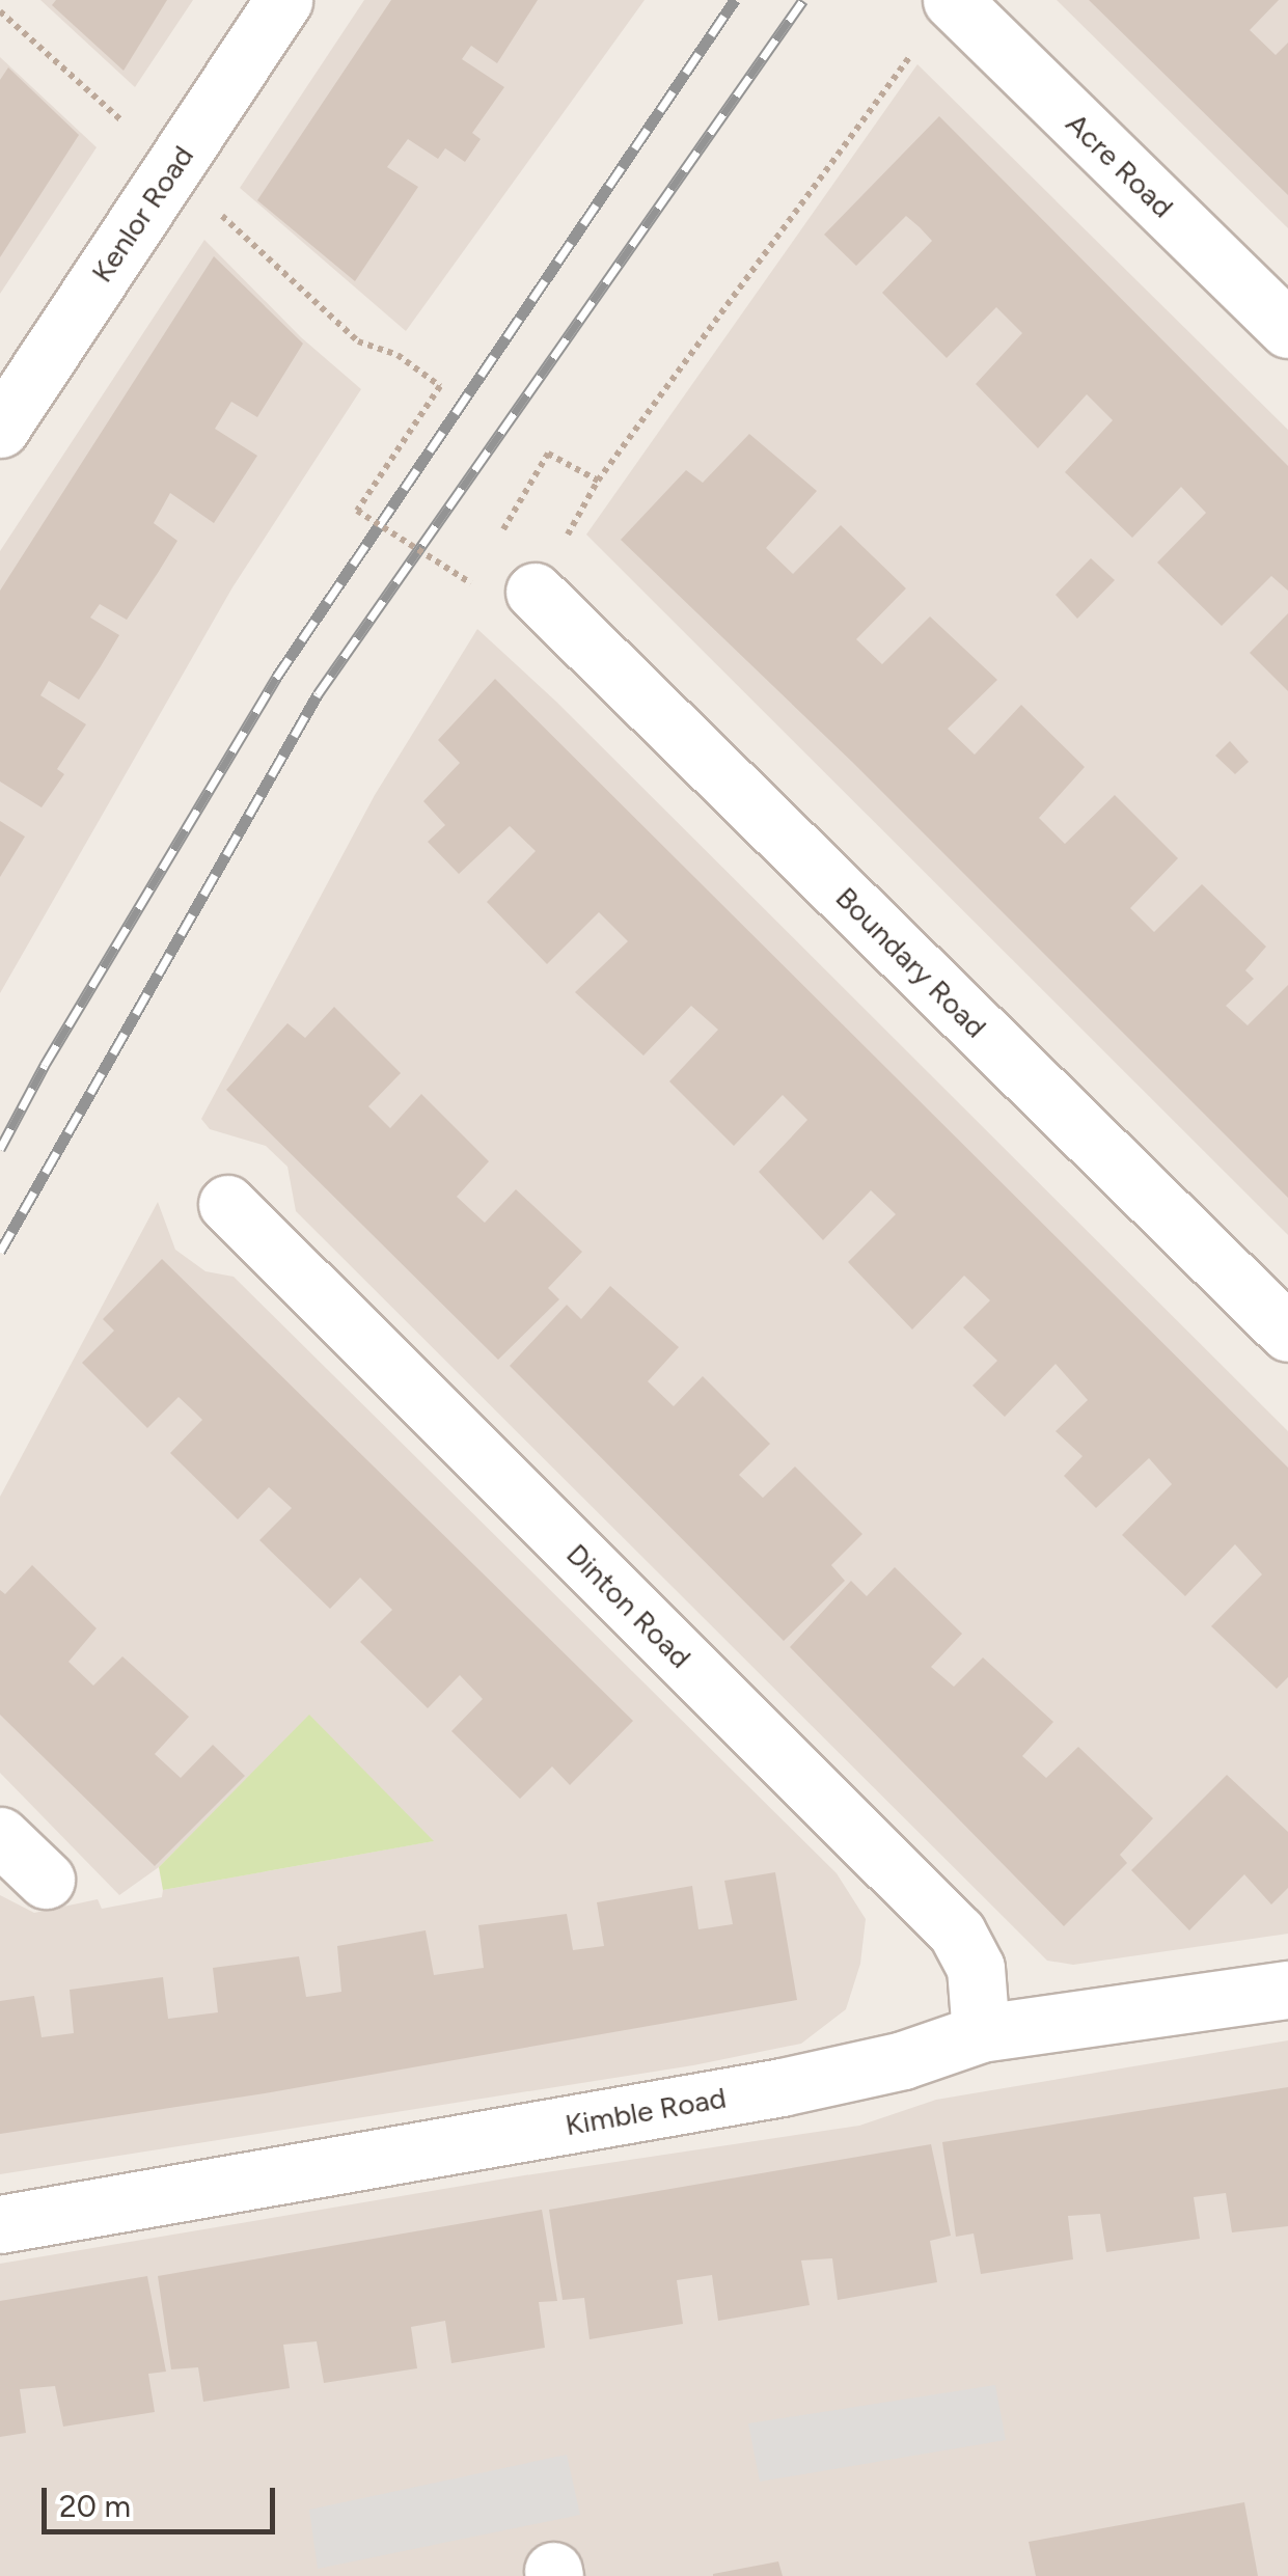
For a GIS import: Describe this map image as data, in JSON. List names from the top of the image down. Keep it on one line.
{"streets":{"street":["Acre Road","Kenlor Road","Boundary Road","Dinton Road","Kimble Road"]},"crossings":[["Dinton Road","Kimble Road"]],"scale_bar":"20 m"}
